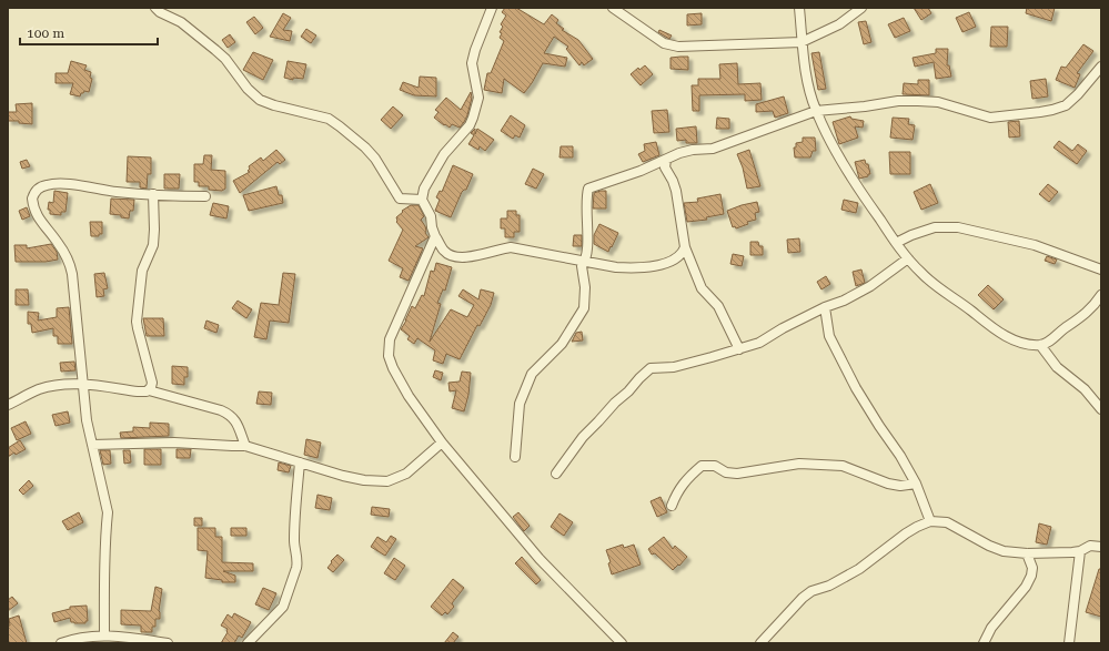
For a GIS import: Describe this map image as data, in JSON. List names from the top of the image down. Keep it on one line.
{"scale_bar":"100 m"}
